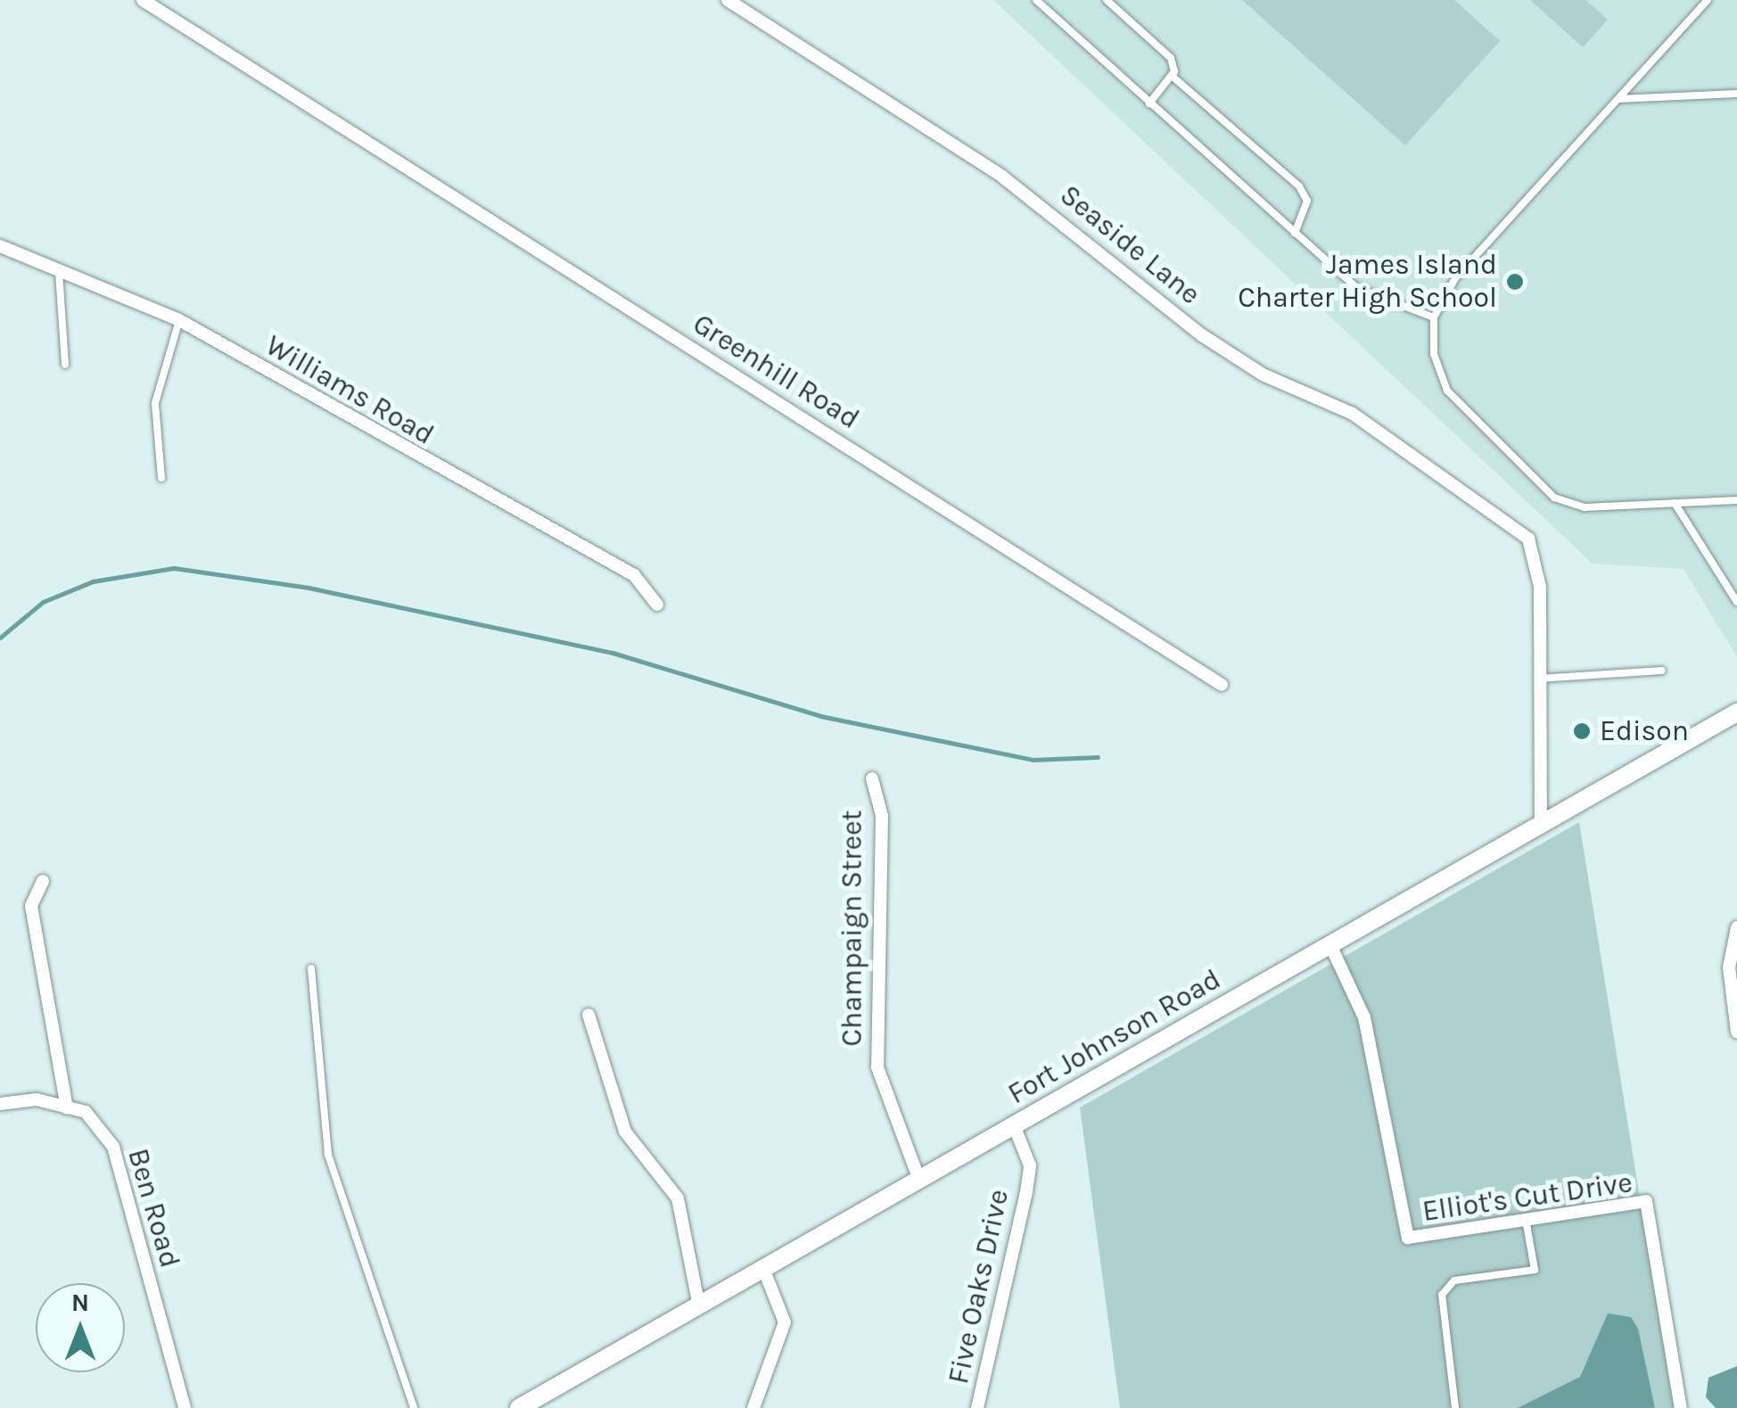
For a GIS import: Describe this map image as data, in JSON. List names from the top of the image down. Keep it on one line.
{"streets":{"main road":["Fort Johnson Road"],"street":["Seaside Lane","Greenhill Road","Williams Road","Champaign Street","Elliot's Cut Drive","Ben Road","Five Oaks Drive"]},"crossings":[["Seaside Lane","Fort Johnson Road"],["Champaign Street","Fort Johnson Road"],["Fort Johnson Road","Elliot's Cut Drive"],["Fort Johnson Road","Five Oaks Drive"]],"places":["James Island Charter High School","Edison"],"north":"top"}
